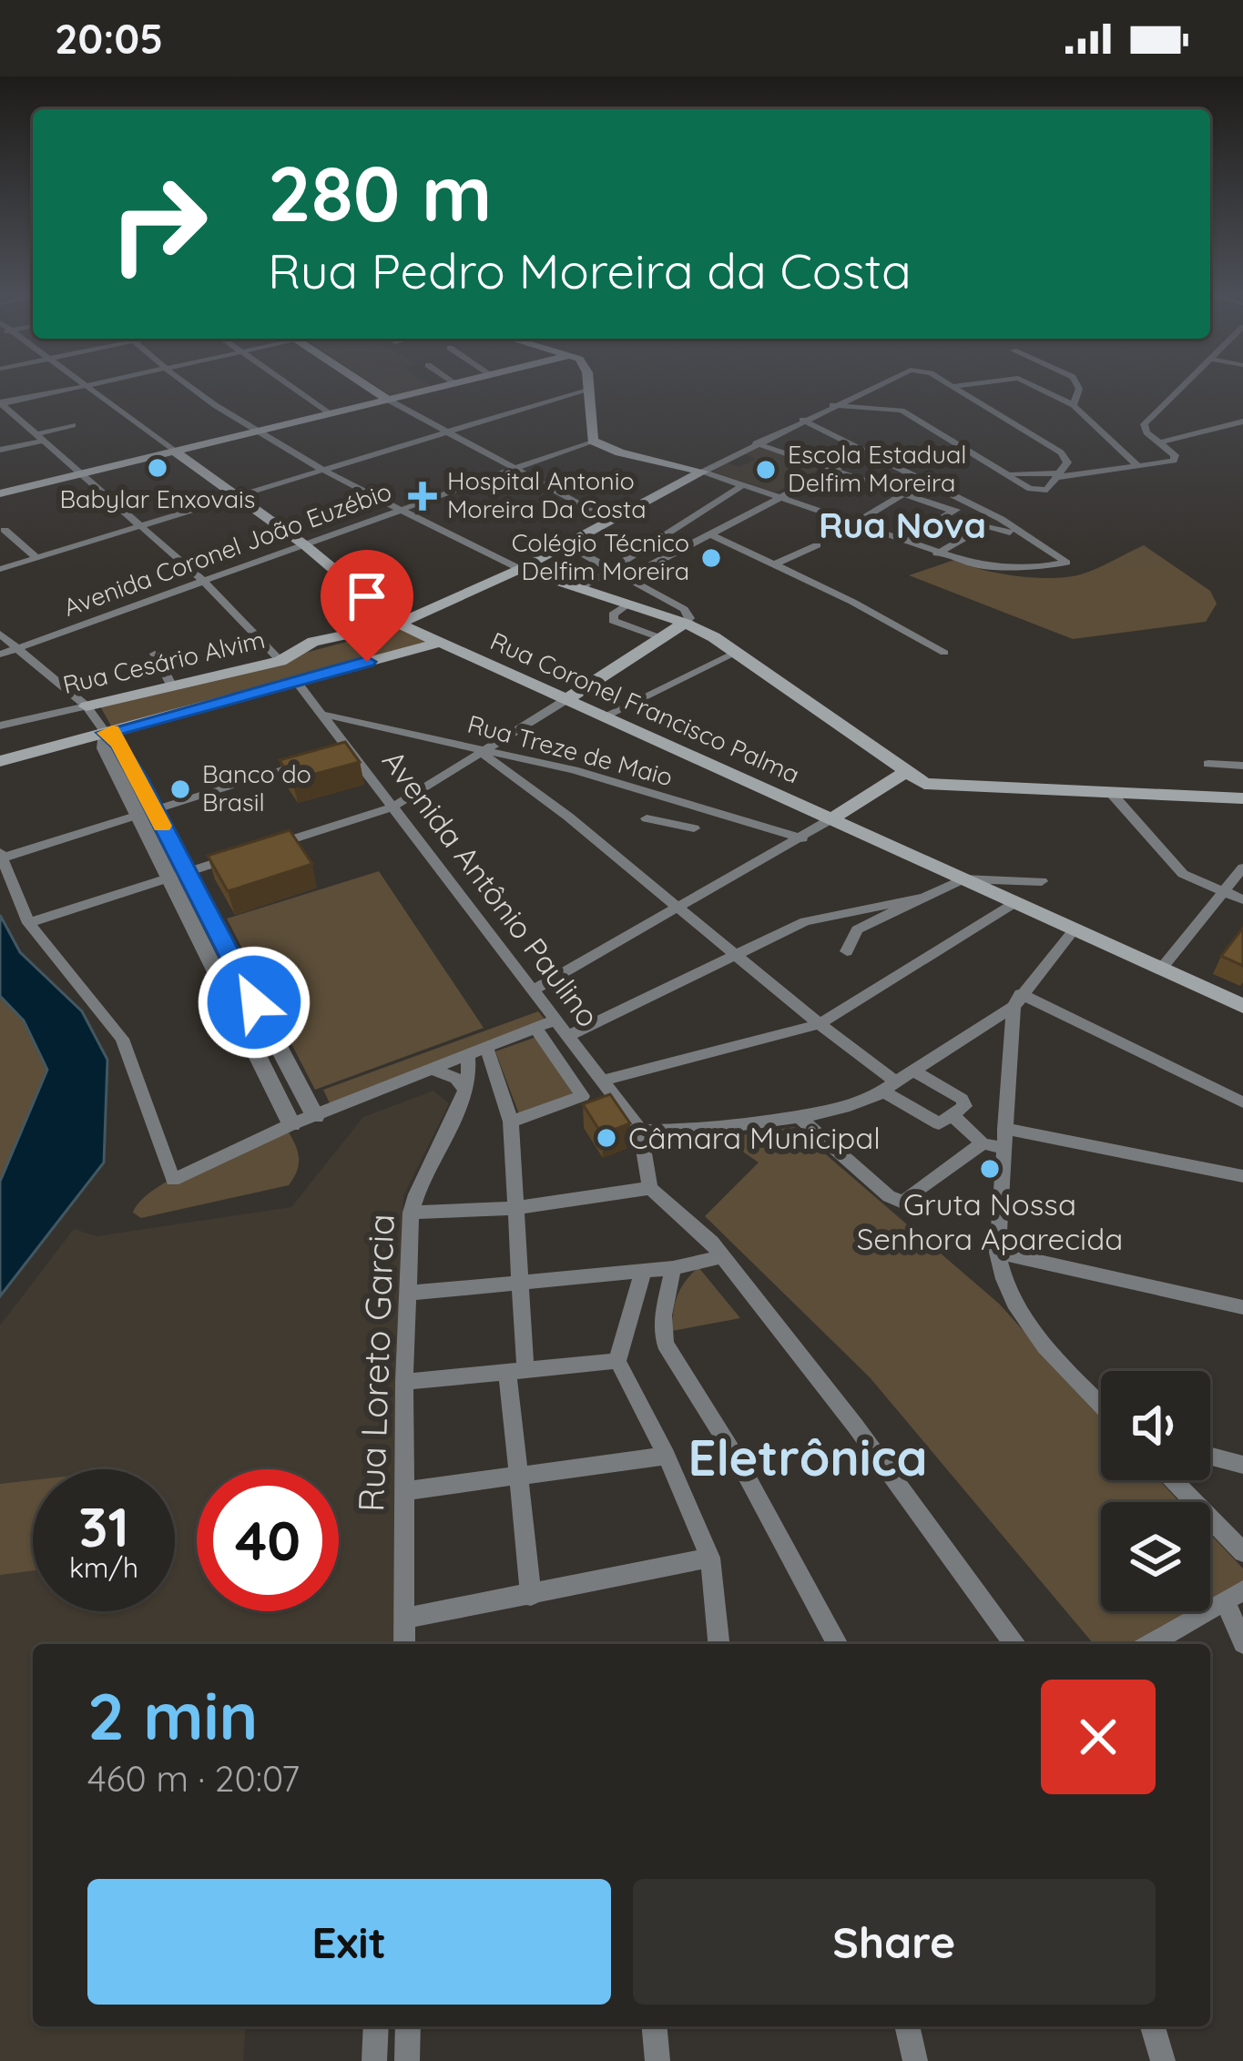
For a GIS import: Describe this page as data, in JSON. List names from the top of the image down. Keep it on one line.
{"streets":{"main road":["Rua Cesário Alvim","Rua Coronel Francisco Palma"],"street":["Avenida Coronel João Euzébio","Rua Treze de Maio","Avenida Antônio Paulino","Rua Loreto Garcia"]},"crossings":[["Avenida Coronel João Euzébio","Rua Coronel Francisco Palma"],["Rua Cesário Alvim","Rua Coronel Francisco Palma"],["Rua Treze de Maio","Avenida Antônio Paulino"]],"districts":["Rua Nova","Eletrônica"],"places":{"other":["Babylar Enxovais","Escola Estadual Delfim Moreira","Colégio Técnico Delfim Moreira","Banco do Brasil","Câmara Municipal","Gruta Nossa Senhora Aparecida"],"health":["Hospital Antonio Moreira Da Costa"]},"page":{"status":"20:05","turn":["280 m","Rua Pedro Moreira da Costa"],"speed":"31 km/h","limit":"40","heading":["2 min","460 m · 20:07"],"buttons":["Exit","Share"]}}
